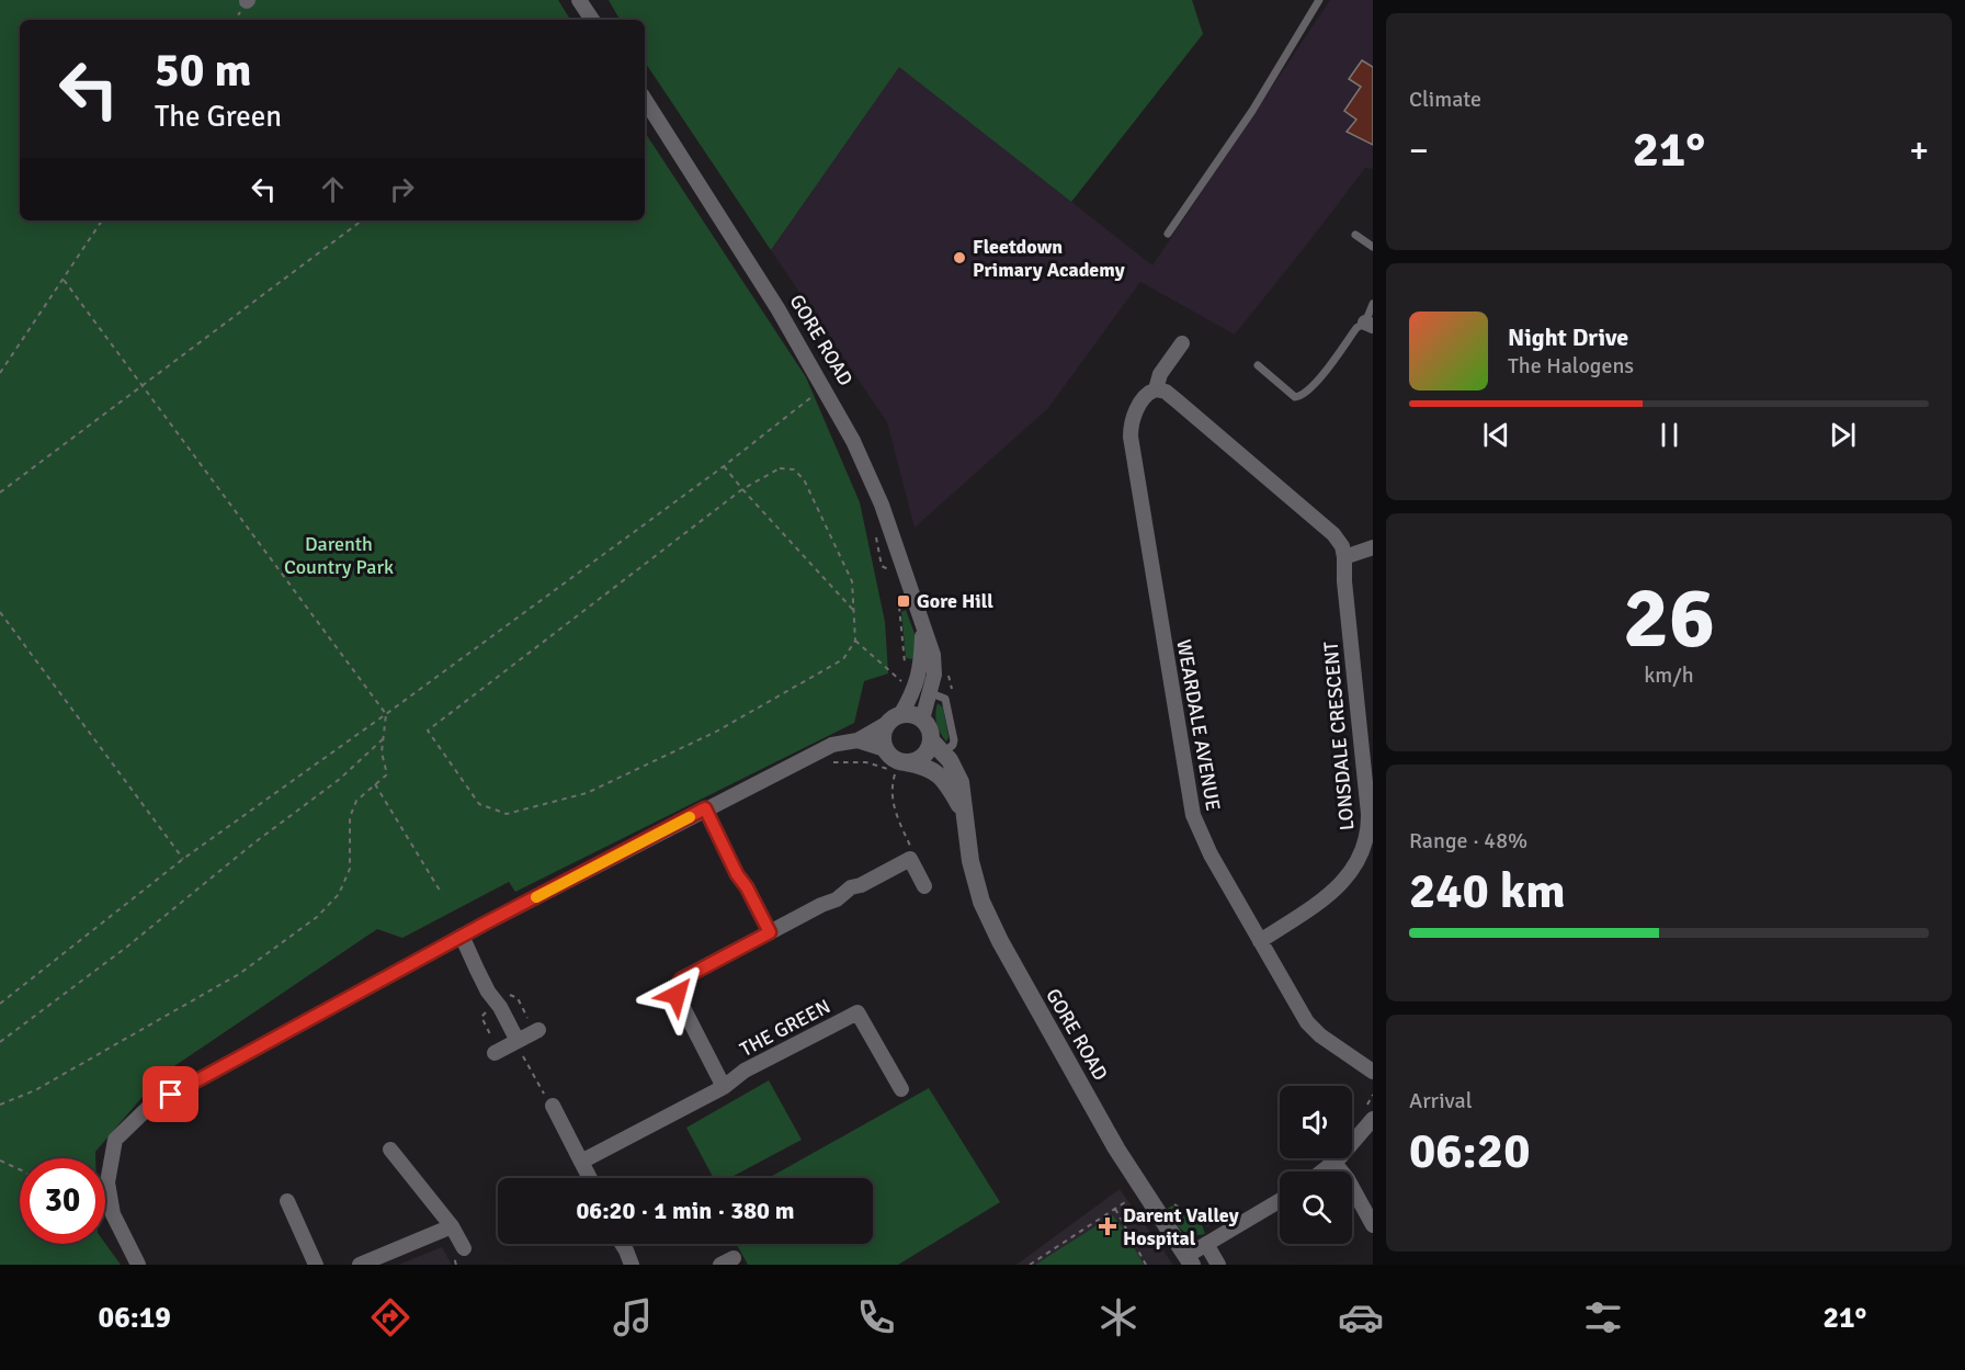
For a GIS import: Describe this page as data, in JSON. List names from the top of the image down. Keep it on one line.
{"streets":{"street":["GORE ROAD","WEARDALE AVENUE","LONSDALE CRESCENT","THE GREEN"]},"crossings":[["WEARDALE AVENUE","LONSDALE CRESCENT"]],"parks":["Darenth Country Park"],"places":{"other":["Fleetdown Primary Academy"],"transit":["Gore Hill"],"health":["Darent Valley Hospital"]},"page":{"tile":["Climate",["26","km/h"],["Range · 48%","240 km"],["Arrival","06:20"]],"turn":["50 m","The Green"],"heat":["−","21°","+"],"song":["Night Drive","The Halogens"],"limit":"30","trip":"06:20 · 1 min · 380 m","tabs":["06:19","21°"]}}
